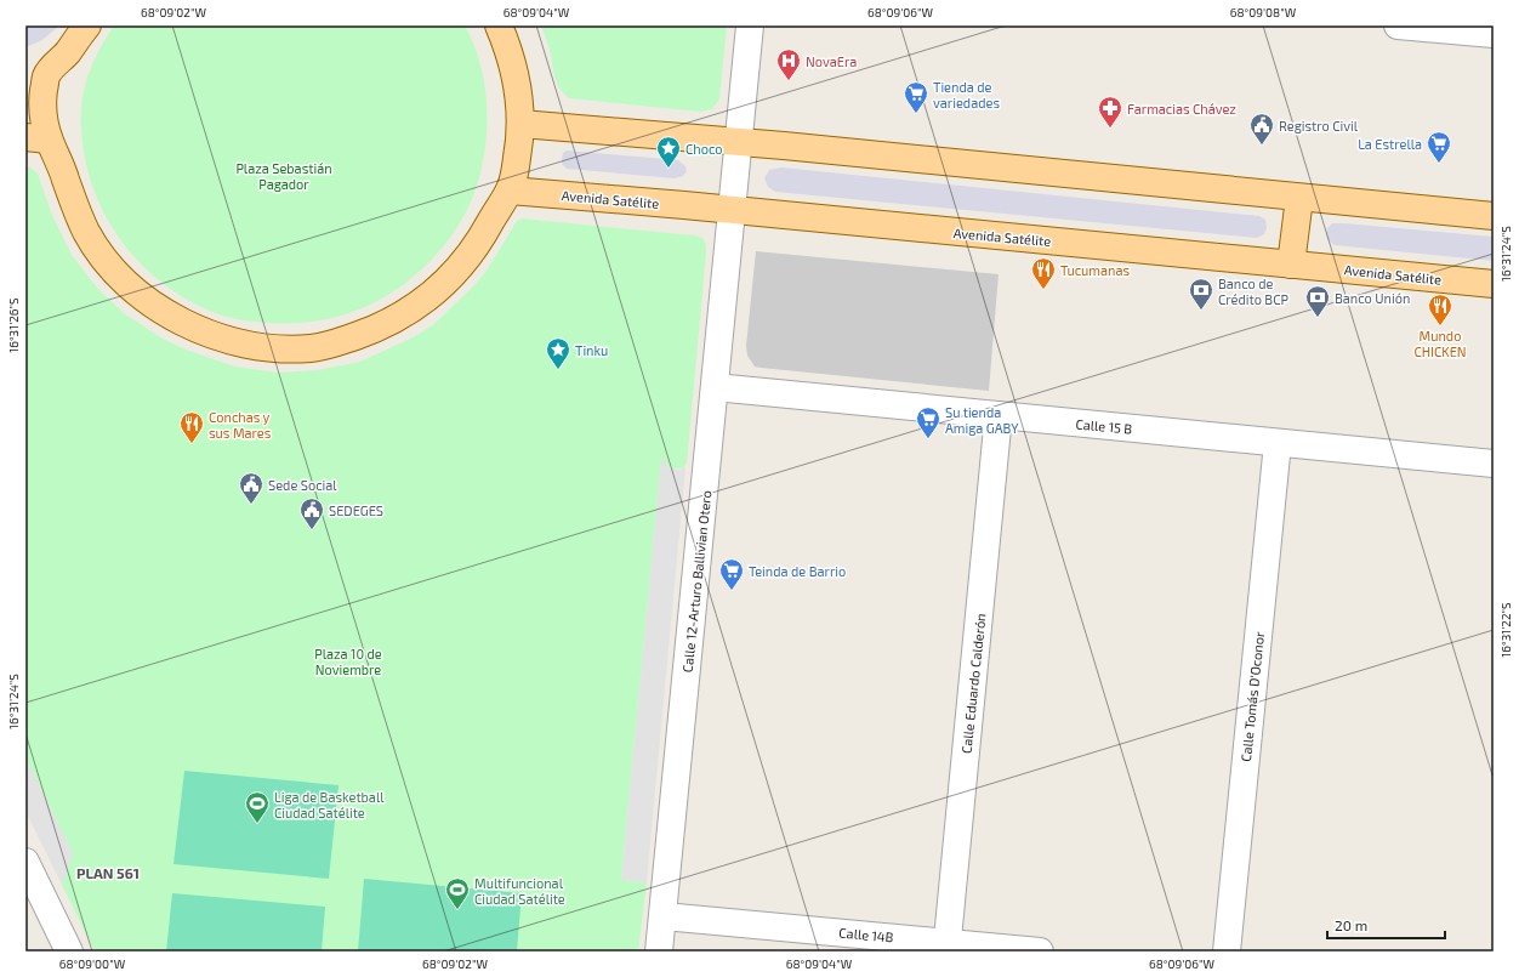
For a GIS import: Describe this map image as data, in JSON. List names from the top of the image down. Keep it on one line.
{"streets":{"main road":["Avenida Satélite"],"street":["Calle 15 B","Calle 12-Arturo Ballivian Otero","Calle Eduardo Calderón","Calle Tomás D'Oconor","Calle 14B"]},"crossings":[["Avenida Satélite","Calle 12-Arturo Ballivian Otero"],["Calle 15 B","Calle 12-Arturo Ballivian Otero"],["Calle 15 B","Calle Eduardo Calderón"],["Calle 15 B","Calle Tomás D'Oconor"],["Calle 12-Arturo Ballivian Otero","Calle 14B"],["Calle Eduardo Calderón","Calle 14B"]],"districts":["PLAN 561"],"parks":["Plaza Sebastián Pagador","Plaza 10 de Noviembre"],"places":{"hospital":["NovaEra"],"supermarket":["Tienda de variedades","La Estrella","Su tienda Amiga GABY","Teinda de Barrio"],"pharmacy":["Farmacias Chávez"],"public building":["Registro Civil","Sede Social","SEDEGES"],"place":["Choco","Tinku"],"restaurant":["Tucumanas","Mundo CHICKEN","Conchas y sus Mares"],"bank":["Banco de Crédito BCP","Banco Unión"],"sports":["Liga de Basketball Ciudad Satélite","Multifuncional Ciudad Satélite"]},"scale_bar":"20 m","coordinates":["68°09'02\"W","68°09'04\"W","68°09'06\"W","68°09'08\"W","16°31'24\"S","16°31'26\"S","16°31'22\"S","68°09'00\"W"]}
